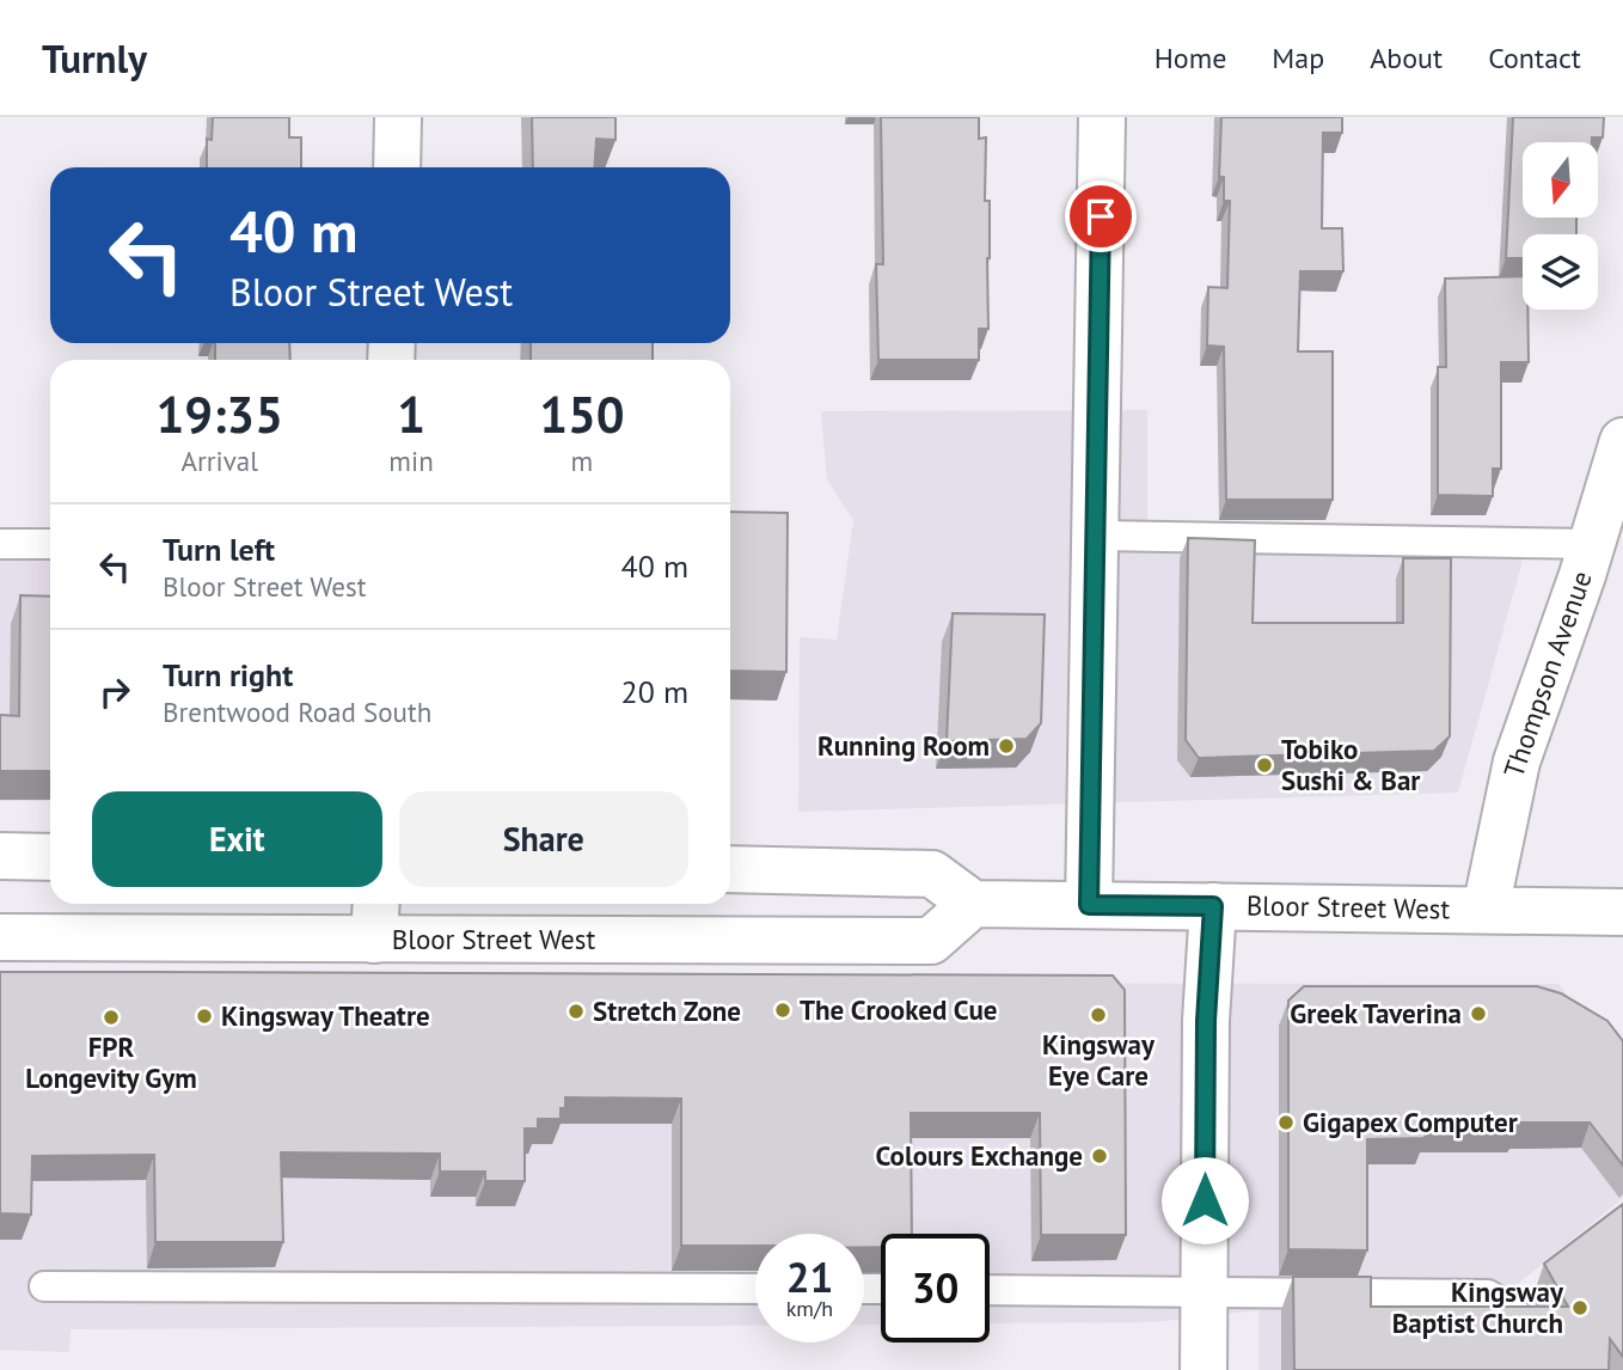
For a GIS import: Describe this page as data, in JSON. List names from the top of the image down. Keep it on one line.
{"streets":{"main road":["Thompson Avenue","Bloor Street West"]},"crossings":[["Thompson Avenue","Bloor Street West"]],"places":["Running Room","Tobiko Sushi & Bar","The Crooked Cue","Stretch Zone","Greek Taverina","Kingsway Eye Care","Kingsway Theatre","FPR Longevity Gym","Gigapex Computer","Colours Exchange","Kingsway Baptist Church"],"north":"bottom","page":{"header":"Turnly","nav":["Home","Map","About","Contact"],"turn":["40 m","Bloor Street West"],"eta":["19:35","Arrival","1","min","150","m"],"list":[{"name":"Turn left","note":"Bloor Street West","value":"40 m"},{"name":"Turn right","note":"Brentwood Road South","value":"20 m"}],"buttons":["Exit","Share"],"speed":"21 km/h","limit":"30"}}
